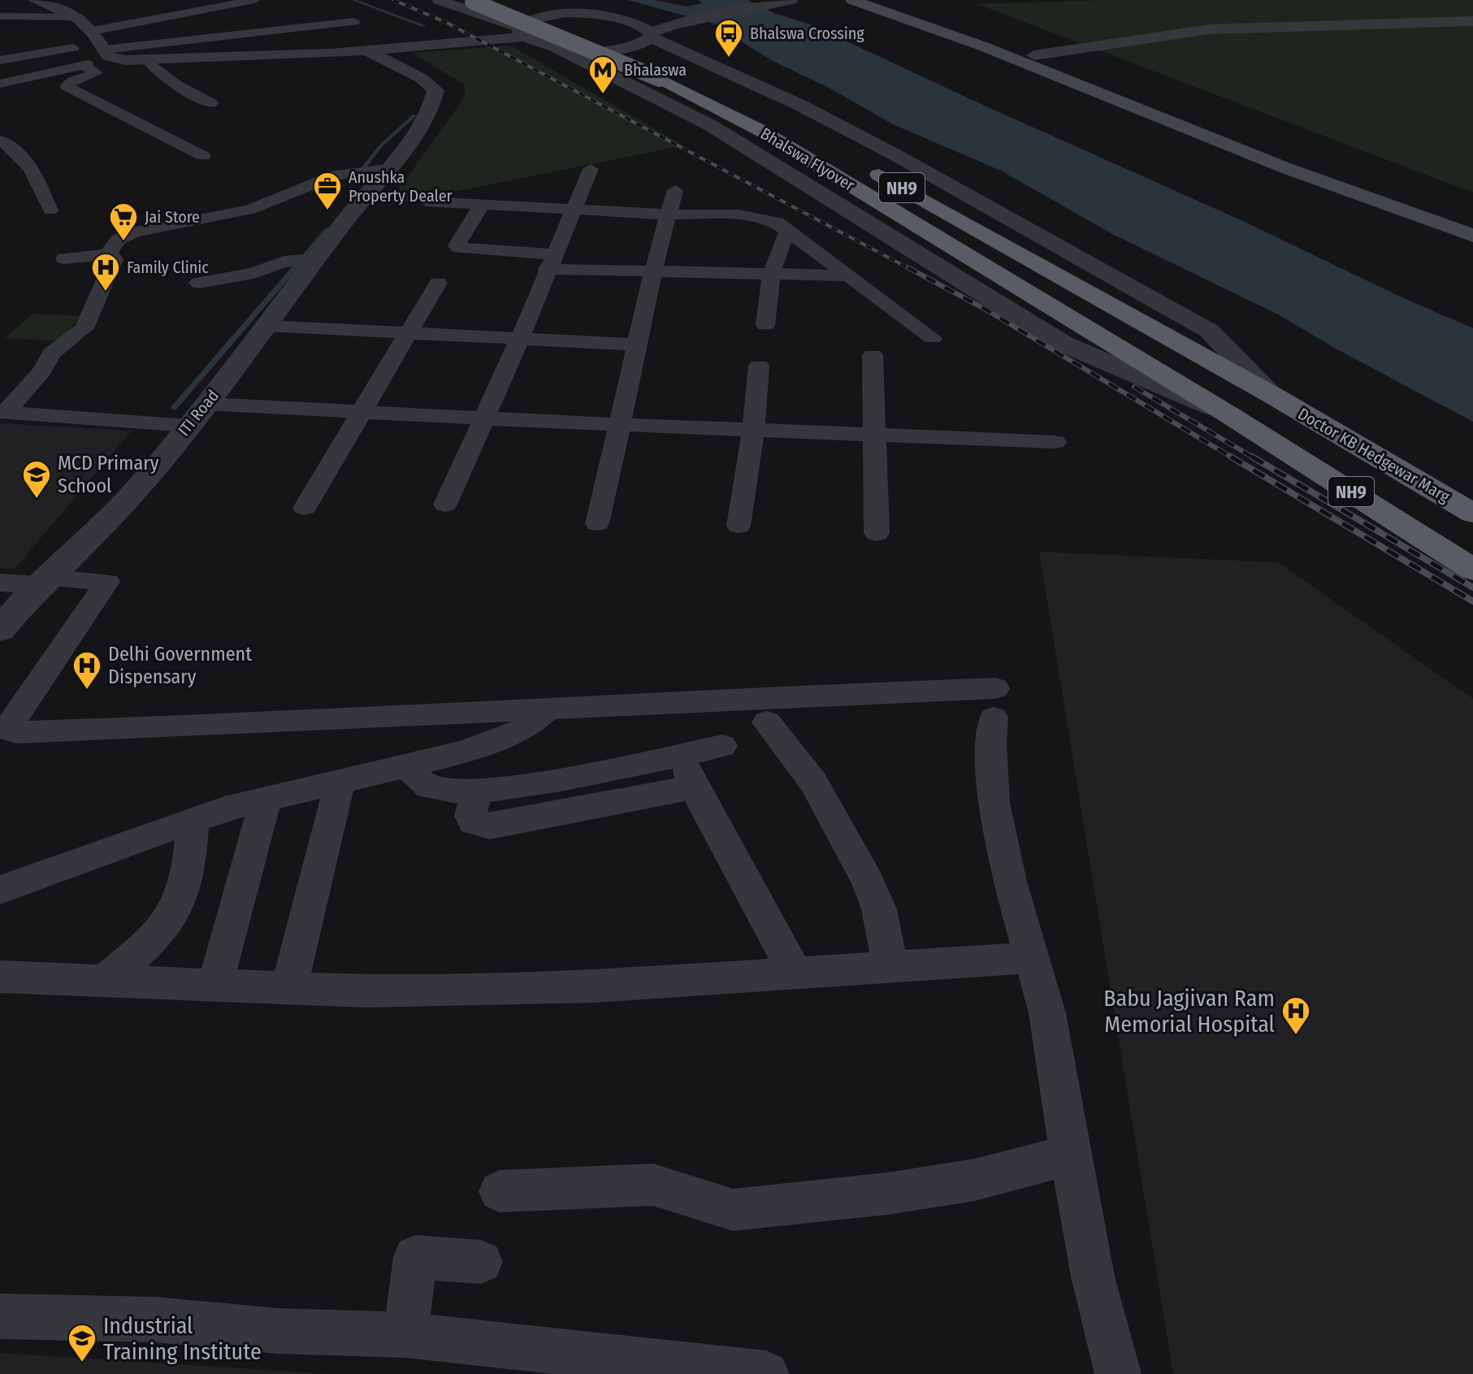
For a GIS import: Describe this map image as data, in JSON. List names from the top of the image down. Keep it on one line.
{"streets":{"highway":["Bhalswa Flyover","NH9","Doctor KB Hedgewar Marg"],"street":["ITI Road"]},"crossings":[["Bhalswa Flyover","NH9"],["Bhalswa Flyover","Doctor KB Hedgewar Marg"]],"places":{"bus stop":["Bhalswa Crossing"],"metro station":["Bhalaswa"],"office":["Anushka Property Dealer"],"supermarket":["Jai Store"],"hospital":["Family Clinic","Delhi Government Dispensary","Babu Jagjivan Ram Memorial Hospital"],"school or university":["MCD Primary School","Industrial Training Institute"]}}
